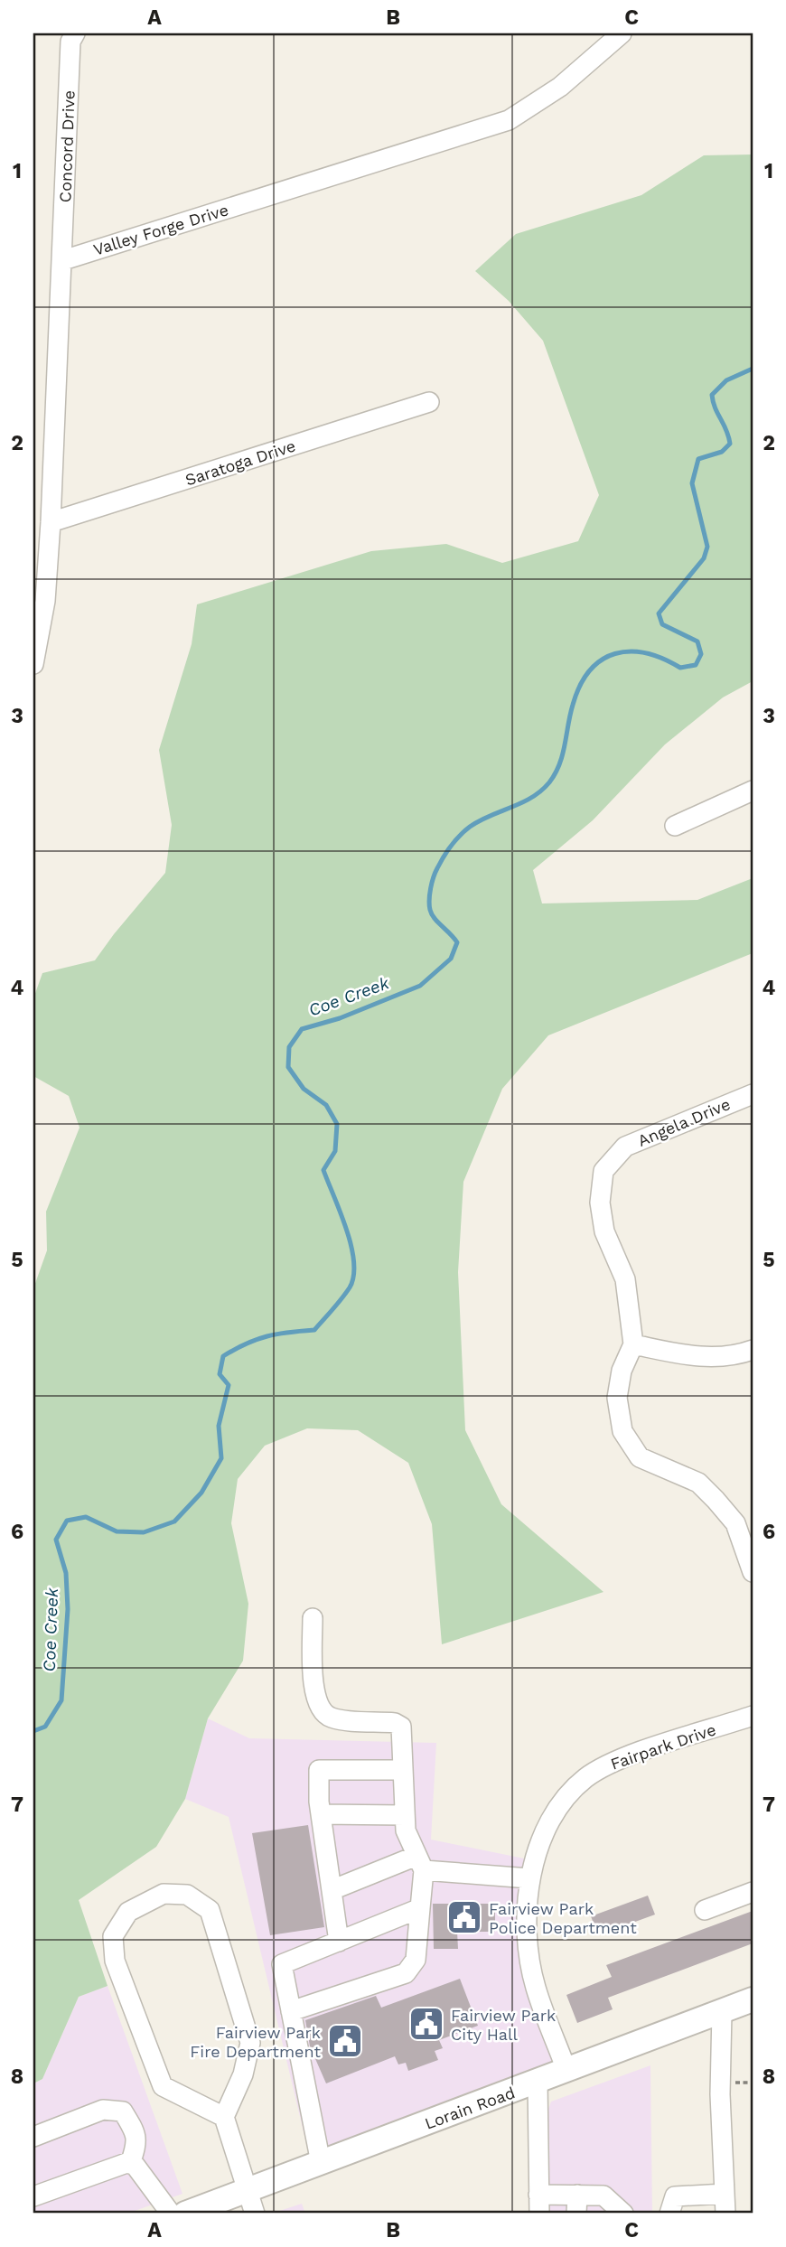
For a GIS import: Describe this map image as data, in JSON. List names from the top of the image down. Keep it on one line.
{"streets":{"main road":["Lorain Road"],"street":["Concord Drive","Valley Forge Drive","Saratoga Drive","Angela Drive","Fairpark Drive"]},"crossings":[["Concord Drive","Valley Forge Drive"],["Fairpark Drive","Lorain Road"]],"water":["Coe Creek"],"places":{"public building":["Fairview Park Police Department","Fairview Park City Hall","Fairview Park Fire Department"]},"grid":{"columns":["A","B","C"],"rows":["1","2","3","4","5","6","7","8"]}}
